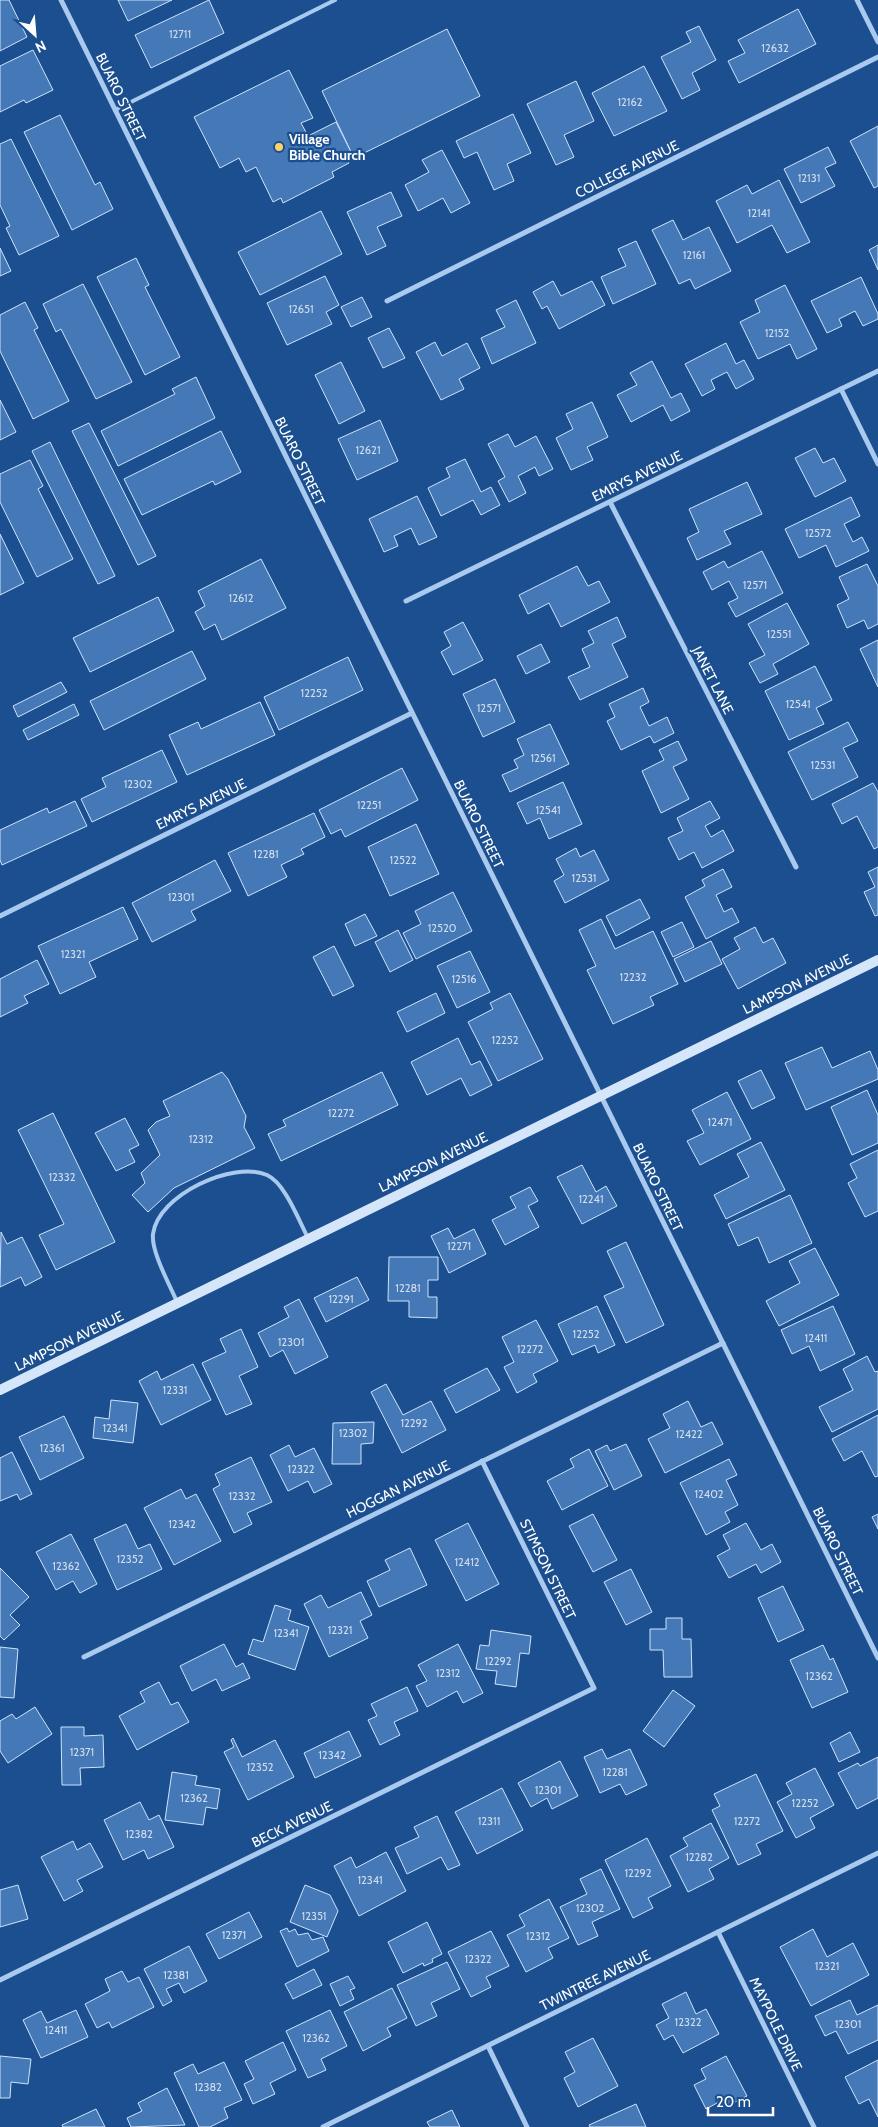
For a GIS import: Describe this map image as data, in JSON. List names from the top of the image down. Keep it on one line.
{"streets":{"street":["BUARO STREET","COLLEGE AVENUE","EMRYS AVENUE","JANET LANE","LAMPSON AVENUE","HOGGAN AVENUE","STIMSON STREET","BECK AVENUE","TWINTREE AVENUE","MAYPOLE DRIVE"]},"crossings":[["BUARO STREET","EMRYS AVENUE"],["BUARO STREET","LAMPSON AVENUE"],["BUARO STREET","HOGGAN AVENUE"],["EMRYS AVENUE","JANET LANE"],["HOGGAN AVENUE","STIMSON STREET"],["STIMSON STREET","BECK AVENUE"],["TWINTREE AVENUE","MAYPOLE DRIVE"]],"places":["Village Bible Church"],"house_numbers":["12711","12632","12162","12131","12141","12161","12651","12152","12621","12572","12571","12612","12551","12252","12541","12571","12561","12531","12302","12251","12541","12281","12522","12531","12301","12520","12321","12232","12516","12252","12272","12471","12312","12332","12241","12271","12281","12291","12252","12411","12301","12272","12331","12292","12341","12302","12422","12361","12322","12402","12332","12342","12352","12412","12362","12321","12341","12292","12312","12362","12371","12342","12352","12281","12301","12362","12252","12311","12272","12382","12282","12292","12341","12302","12351","12371","12312","12322","12321","12381","12322","12301","12411","12362","12382"],"scale_bar":"20 m","north":"bottom right"}
